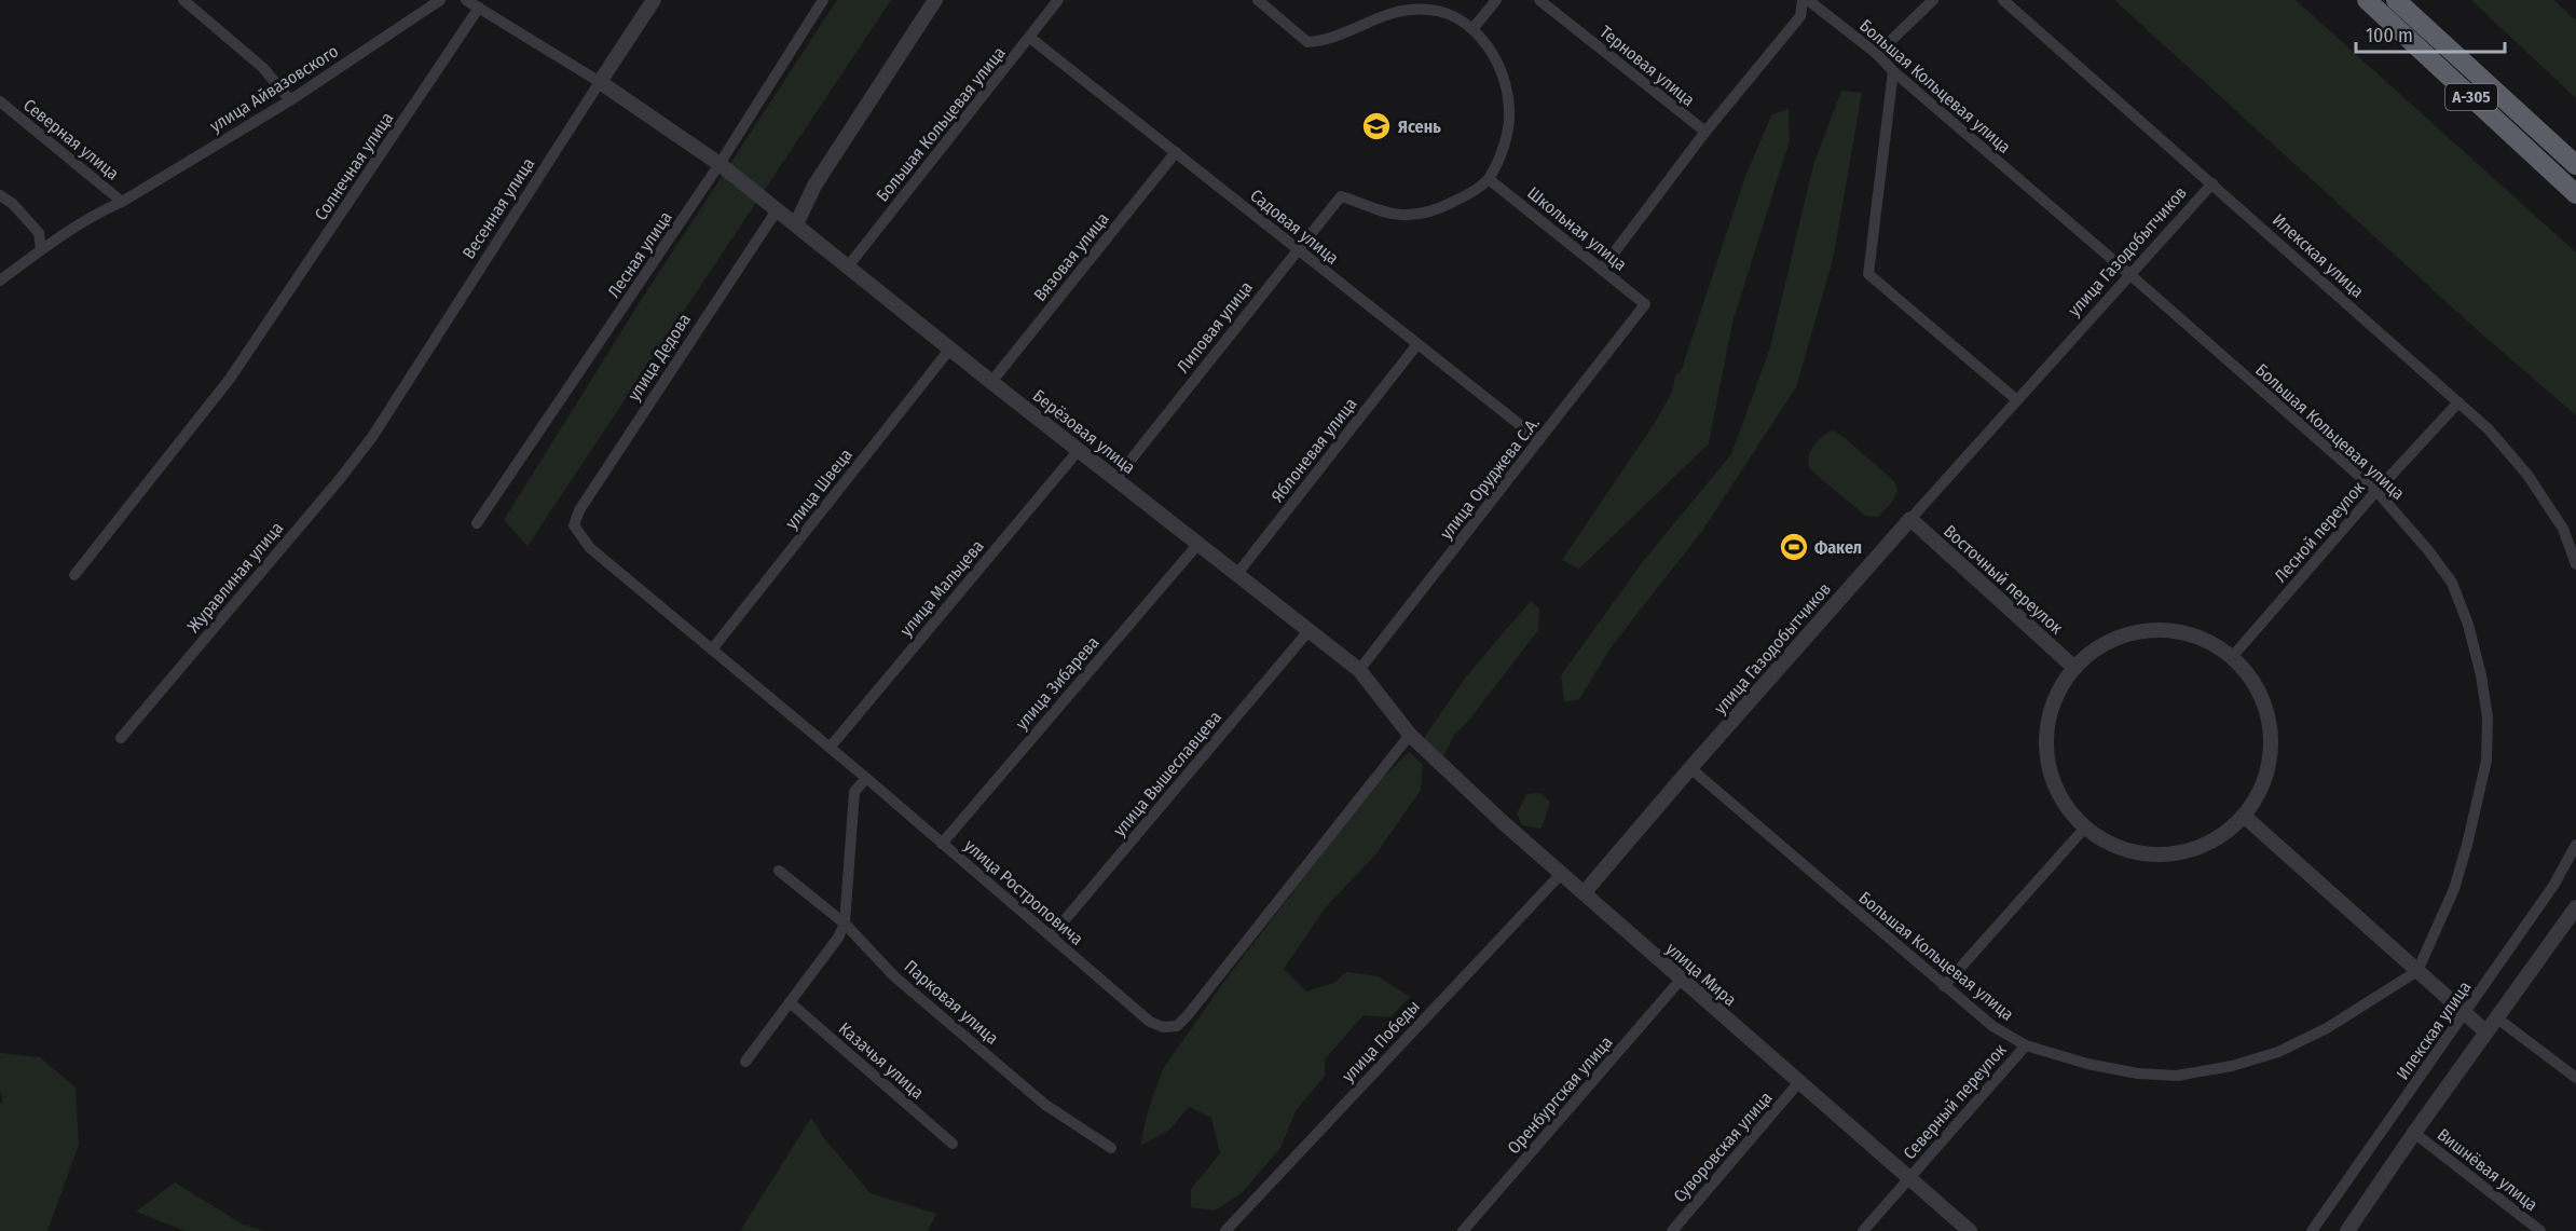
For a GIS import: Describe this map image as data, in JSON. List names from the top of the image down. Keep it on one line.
{"streets":{"highway":["А-305"],"street":["Терновая улица","Большая Кольцевая улица","улица Айвазовского","Северная улица","Солнечная улица","Весенная улица","Садовая улица","Школьная улица","улица Газодобытчиков","Лесная улица","Илекская улица","Вязовая улица","Липовая улица","улица Дедова","Берёзовая улица","Яблоневая улица","улица Оруджева С.А.","улица Швеца","Лесной переулок","Журавлиная улица","Восточный переулок","улица Мальцева","улица Зибарева","улица Вышеславцева","улица Ростроповича","улица Мира","Парковая улица","улица Победы","Казачья улица","Оренбургская улица","Северный переулок","Суворовская улица","Вишнёвая улица"]},"crossings":[["Большая Кольцевая улица","Садовая улица"],["Большая Кольцевая улица","улица Газодобытчиков"],["Большая Кольцевая улица","Берёзовая улица"],["Большая Кольцевая улица","Лесной переулок"],["Большая Кольцевая улица","Северный переулок"],["улица Айвазовского","Северная улица"],["Весенная улица","Берёзовая улица"],["Весенная улица","Журавлиная улица"],["Садовая улица","Вязовая улица"],["Садовая улица","Липовая улица"],["Садовая улица","Яблоневая улица"],["Садовая улица","улица Оруджева С.А."],["Школьная улица","Липовая улица"],["Школьная улица","улица Оруджева С.А."],["улица Газодобытчиков","Илекская улица"],["улица Газодобытчиков","Восточный переулок"],["улица Газодобытчиков","улица Мира"],["Лесная улица","Берёзовая улица"],["Илекская улица","Лесной переулок"],["Вязовая улица","Берёзовая улица"],["Липовая улица","Берёзовая улица"],["улица Дедова","Берёзовая улица"],["улица Дедова","улица Ростроповича"],["Берёзовая улица","Яблоневая улица"],["Берёзовая улица","улица Оруджева С.А."],["Берёзовая улица","улица Швеца"],["Берёзовая улица","улица Мальцева"],["Берёзовая улица","улица Зибарева"],["Берёзовая улица","улица Вышеславцева"],["Берёзовая улица","улица Ростроповича"],["Берёзовая улица","улица Мира"],["улица Швеца","улица Ростроповича"],["Лесной переулок","Восточный переулок"],["улица Мальцева","улица Ростроповича"],["улица Зибарева","улица Ростроповича"],["улица Вышеславцева","улица Ростроповича"],["улица Ростроповича","улица Мира"],["улица Мира","улица Победы"],["улица Мира","Оренбургская улица"],["улица Мира","Северный переулок"],["улица Мира","Суворовская улица"]],"places":{"school or university":["Ясень"],"sports":["Факел"]},"scale_bar":"100 m"}
